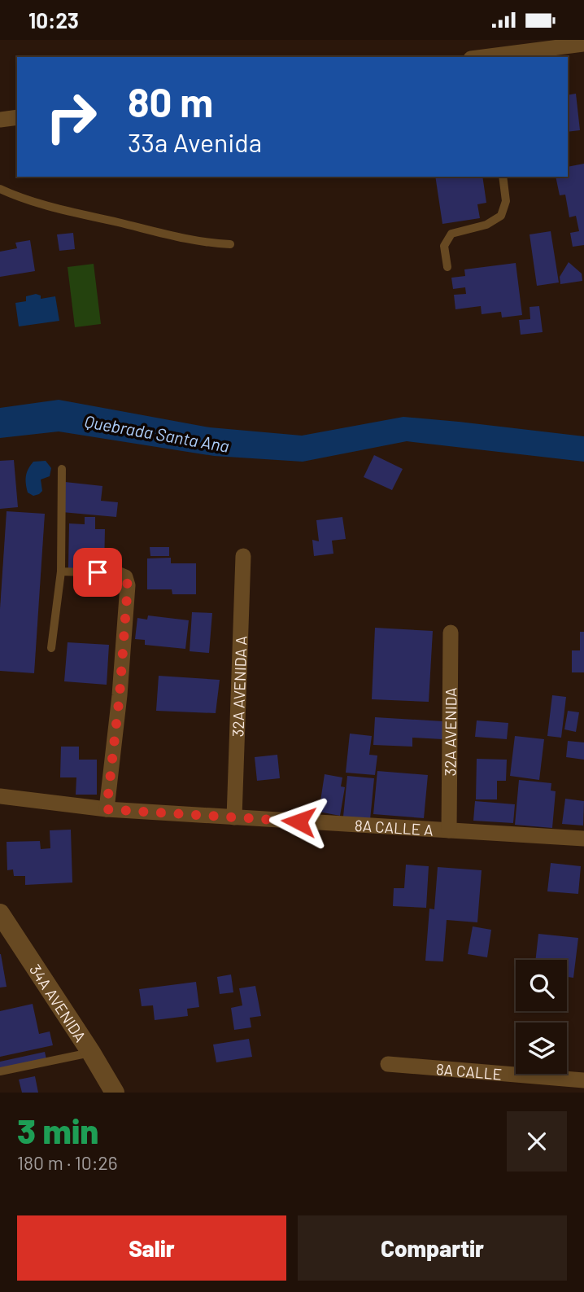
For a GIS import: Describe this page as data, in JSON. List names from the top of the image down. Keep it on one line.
{"streets":{"street":["32A AVENIDA A","32A AVENIDA","8A CALLE A","34A AVENIDA","8A CALLE"]},"crossings":[["32A AVENIDA A","8A CALLE A"],["32A AVENIDA","8A CALLE A"]],"water":["Quebrada Santa Ana"],"page":{"status":"10:23","turn":["80 m","33a Avenida"],"heading":["3 min","180 m · 10:26"],"buttons":["Salir","Compartir"]}}
